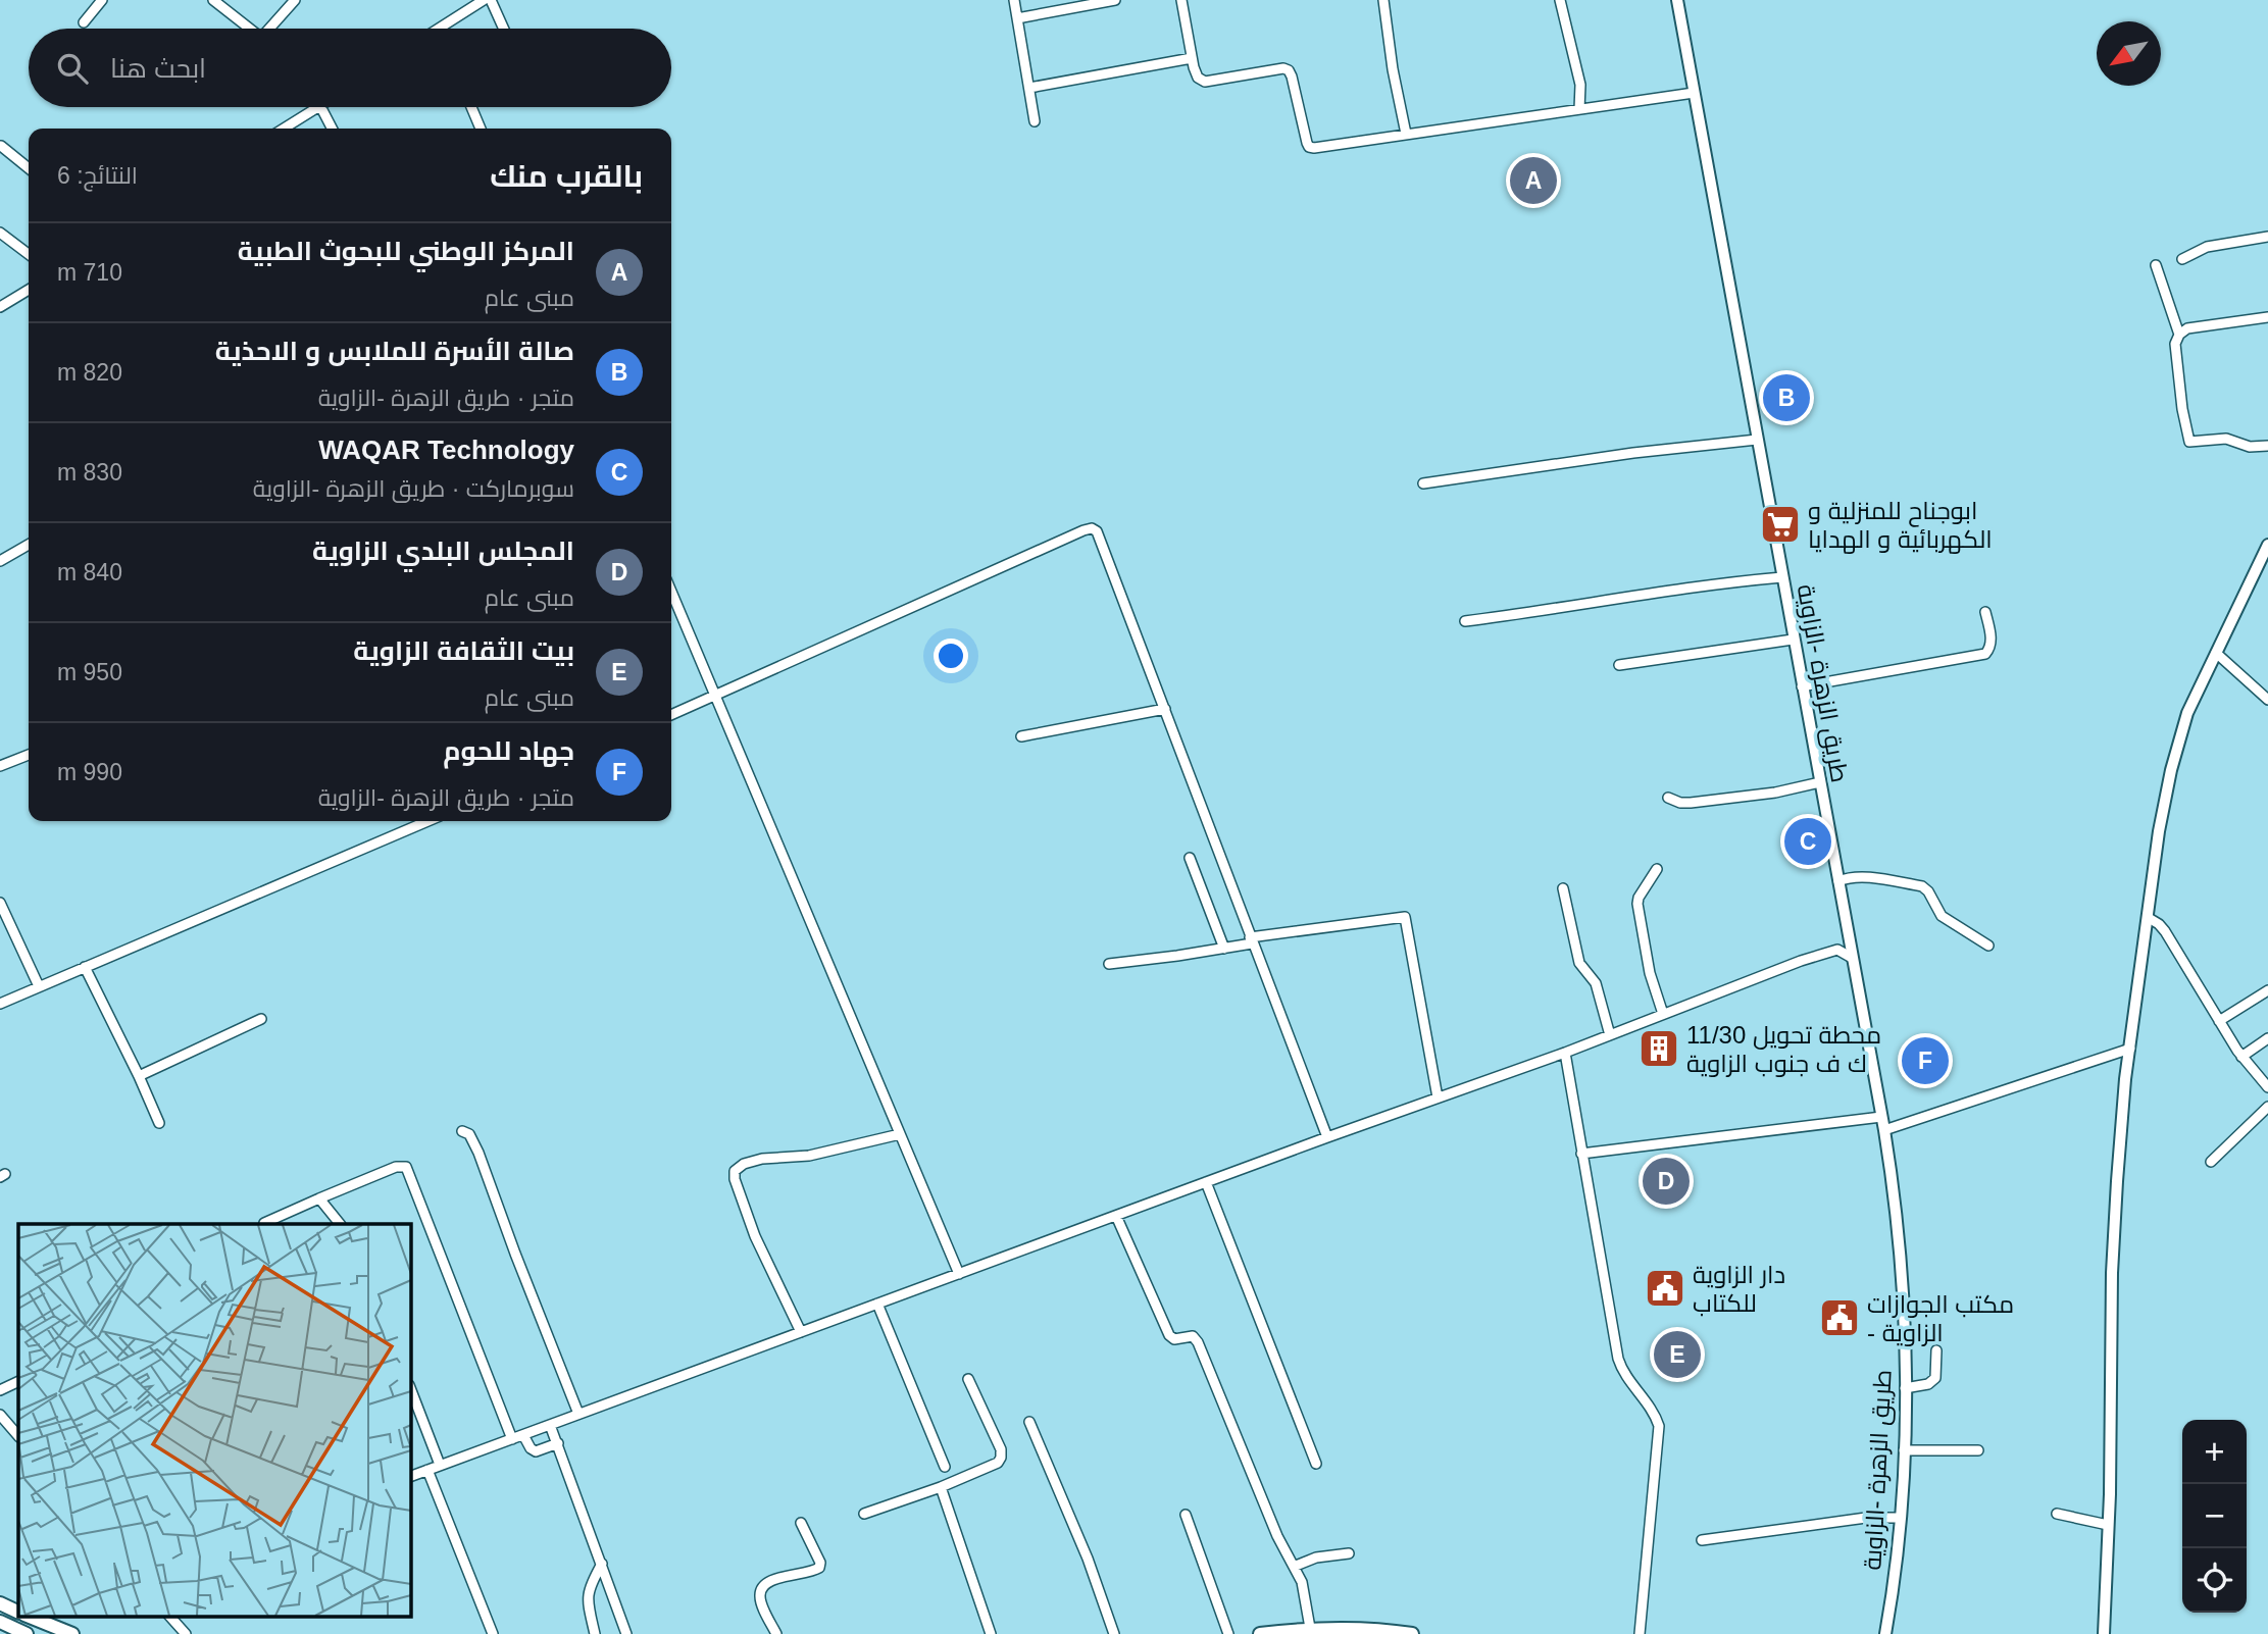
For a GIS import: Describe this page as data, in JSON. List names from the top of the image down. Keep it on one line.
{"streets":{"main road":["طريق الزهرة -الزاوية"]},"places":{"supermarket":["ابوجناح للمنزلية و الكهربائية و الهدايا"],"building":["محطة تحويل 11/30 ك ف جنوب الزاوية"],"public building":["دار الزاوية للكتاب","مكتب الجوازات - الزاوية"]},"north":"bottom left","page":{"search":"ابحث هنا","heading":["بالقرب منك","النتائج: 6"],"pins":["A","B","C","F","D","E"],"list":[{"mark":"A","name":"المركز الوطني للبحوث الطبية","note":"مبنى عام","value":"710 m"},{"mark":"B","name":"صالة الأسرة للملابس و الاحذية","note":"متجر · طريق الزهرة -الزاوية","value":"820 m"},{"mark":"C","name":"WAQAR Technology","note":"سوبرماركت · طريق الزهرة -الزاوية","value":"830 m"},{"mark":"D","name":"المجلس البلدي الزاوية","note":"مبنى عام","value":"840 m"},{"mark":"E","name":"بيت الثقافة الزاوية","note":"مبنى عام","value":"950 m"},{"mark":"F","name":"جهاد للحوم","note":"متجر · طريق الزهرة -الزاوية","value":"990 m"}],"map_buttons":["+","−"]}}
